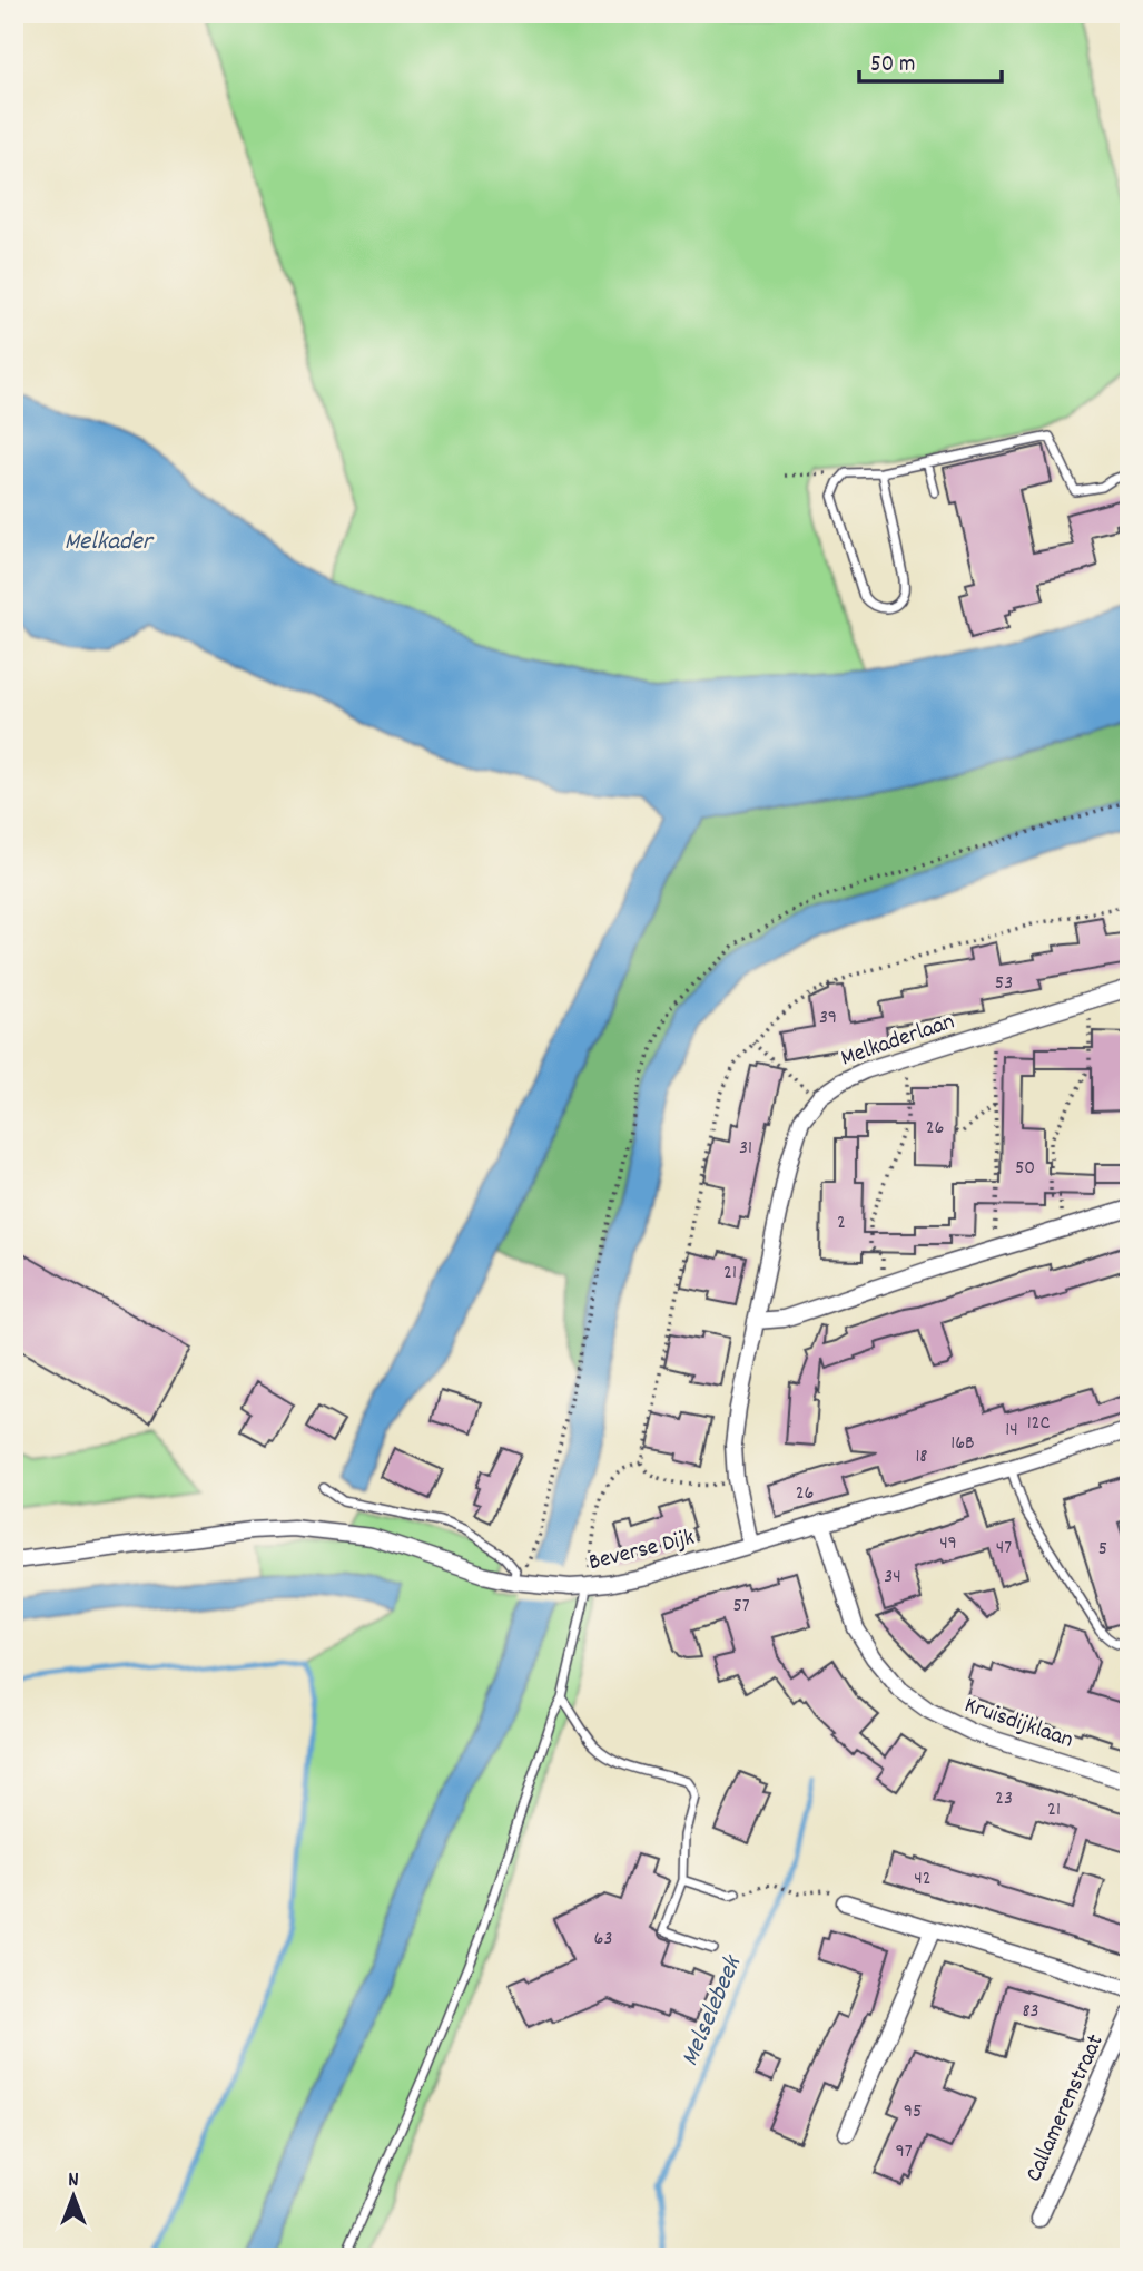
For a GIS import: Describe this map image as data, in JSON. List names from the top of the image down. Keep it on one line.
{"streets":{"street":["Melkaderlaan","Beverse Dijk","Kruisdijklaan","Callamerenstraat"]},"crossings":[["Melkaderlaan","Beverse Dijk"],["Beverse Dijk","Kruisdijklaan"]],"water":["Melkader","Melselebeek"],"house_numbers":["53","39","26","31","50","2","21","12C","14","16B","18","26","49","47","5","34","57","23","21","42","63","83","95","97"],"scale_bar":"50 m","north":"top"}
